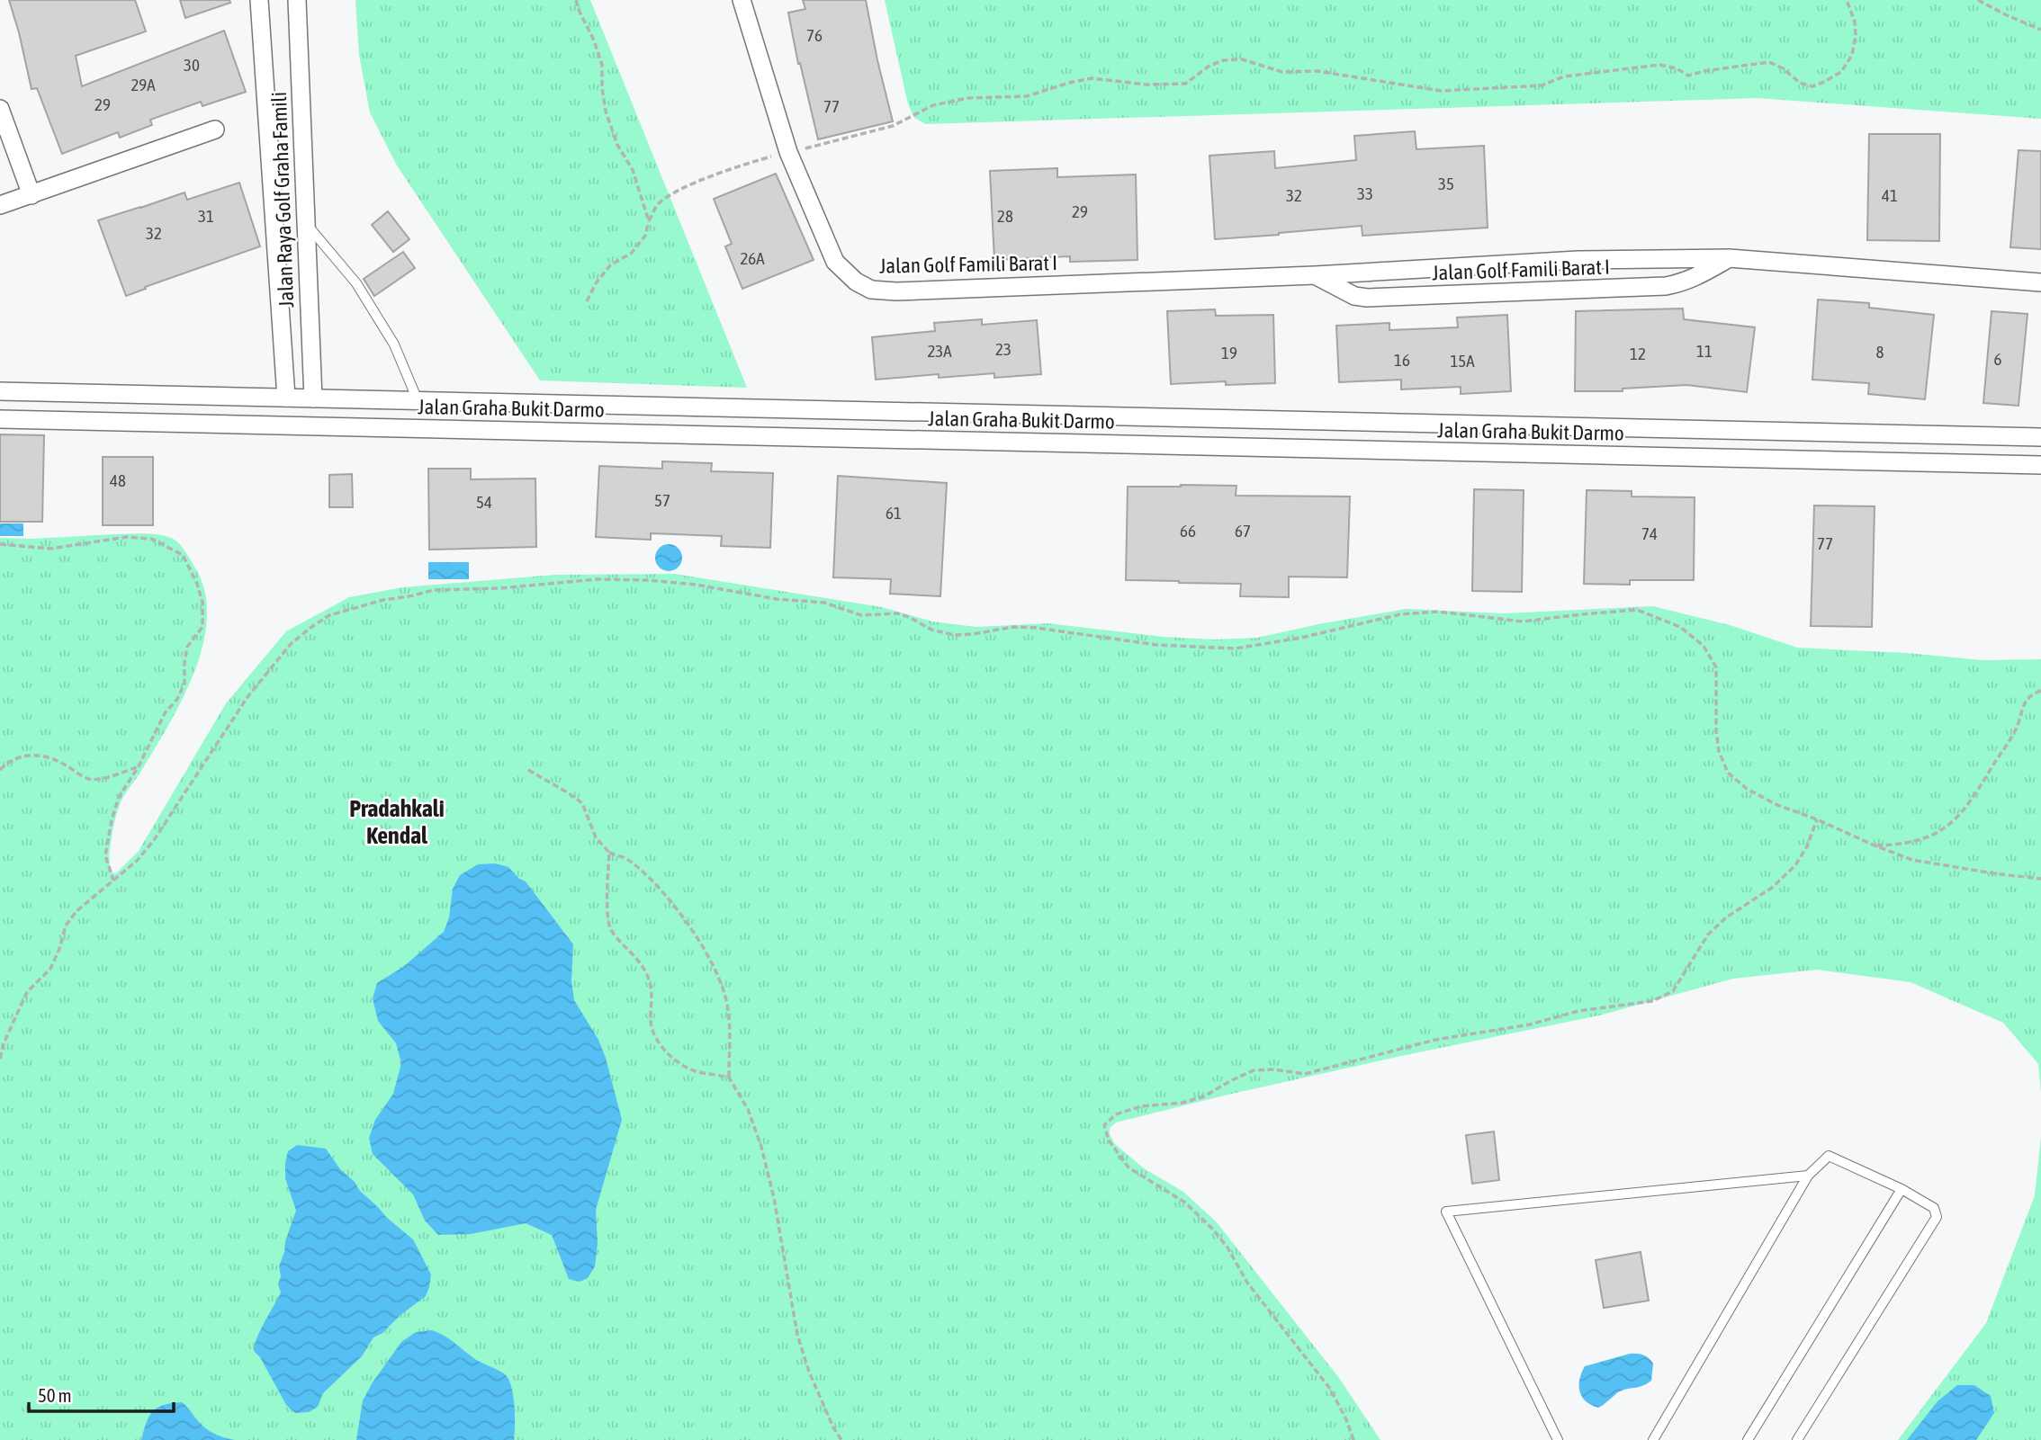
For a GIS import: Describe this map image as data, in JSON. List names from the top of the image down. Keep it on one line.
{"streets":{"street":["Jalan Raya Golf Graha Famili","Jalan Golf Famili Barat I","Jalan Graha Bukit Darmo"]},"crossings":[["Jalan Raya Golf Graha Famili","Jalan Graha Bukit Darmo"]],"districts":["Pradahkali Kendal"],"house_numbers":["76","30","29A","29","77","35","33","32","41","29","31","28","32","26A","23","23A","11","8","19","12","6","16","15A","48","57","54","61","66","67","74","77"],"scale_bar":"50 m"}
